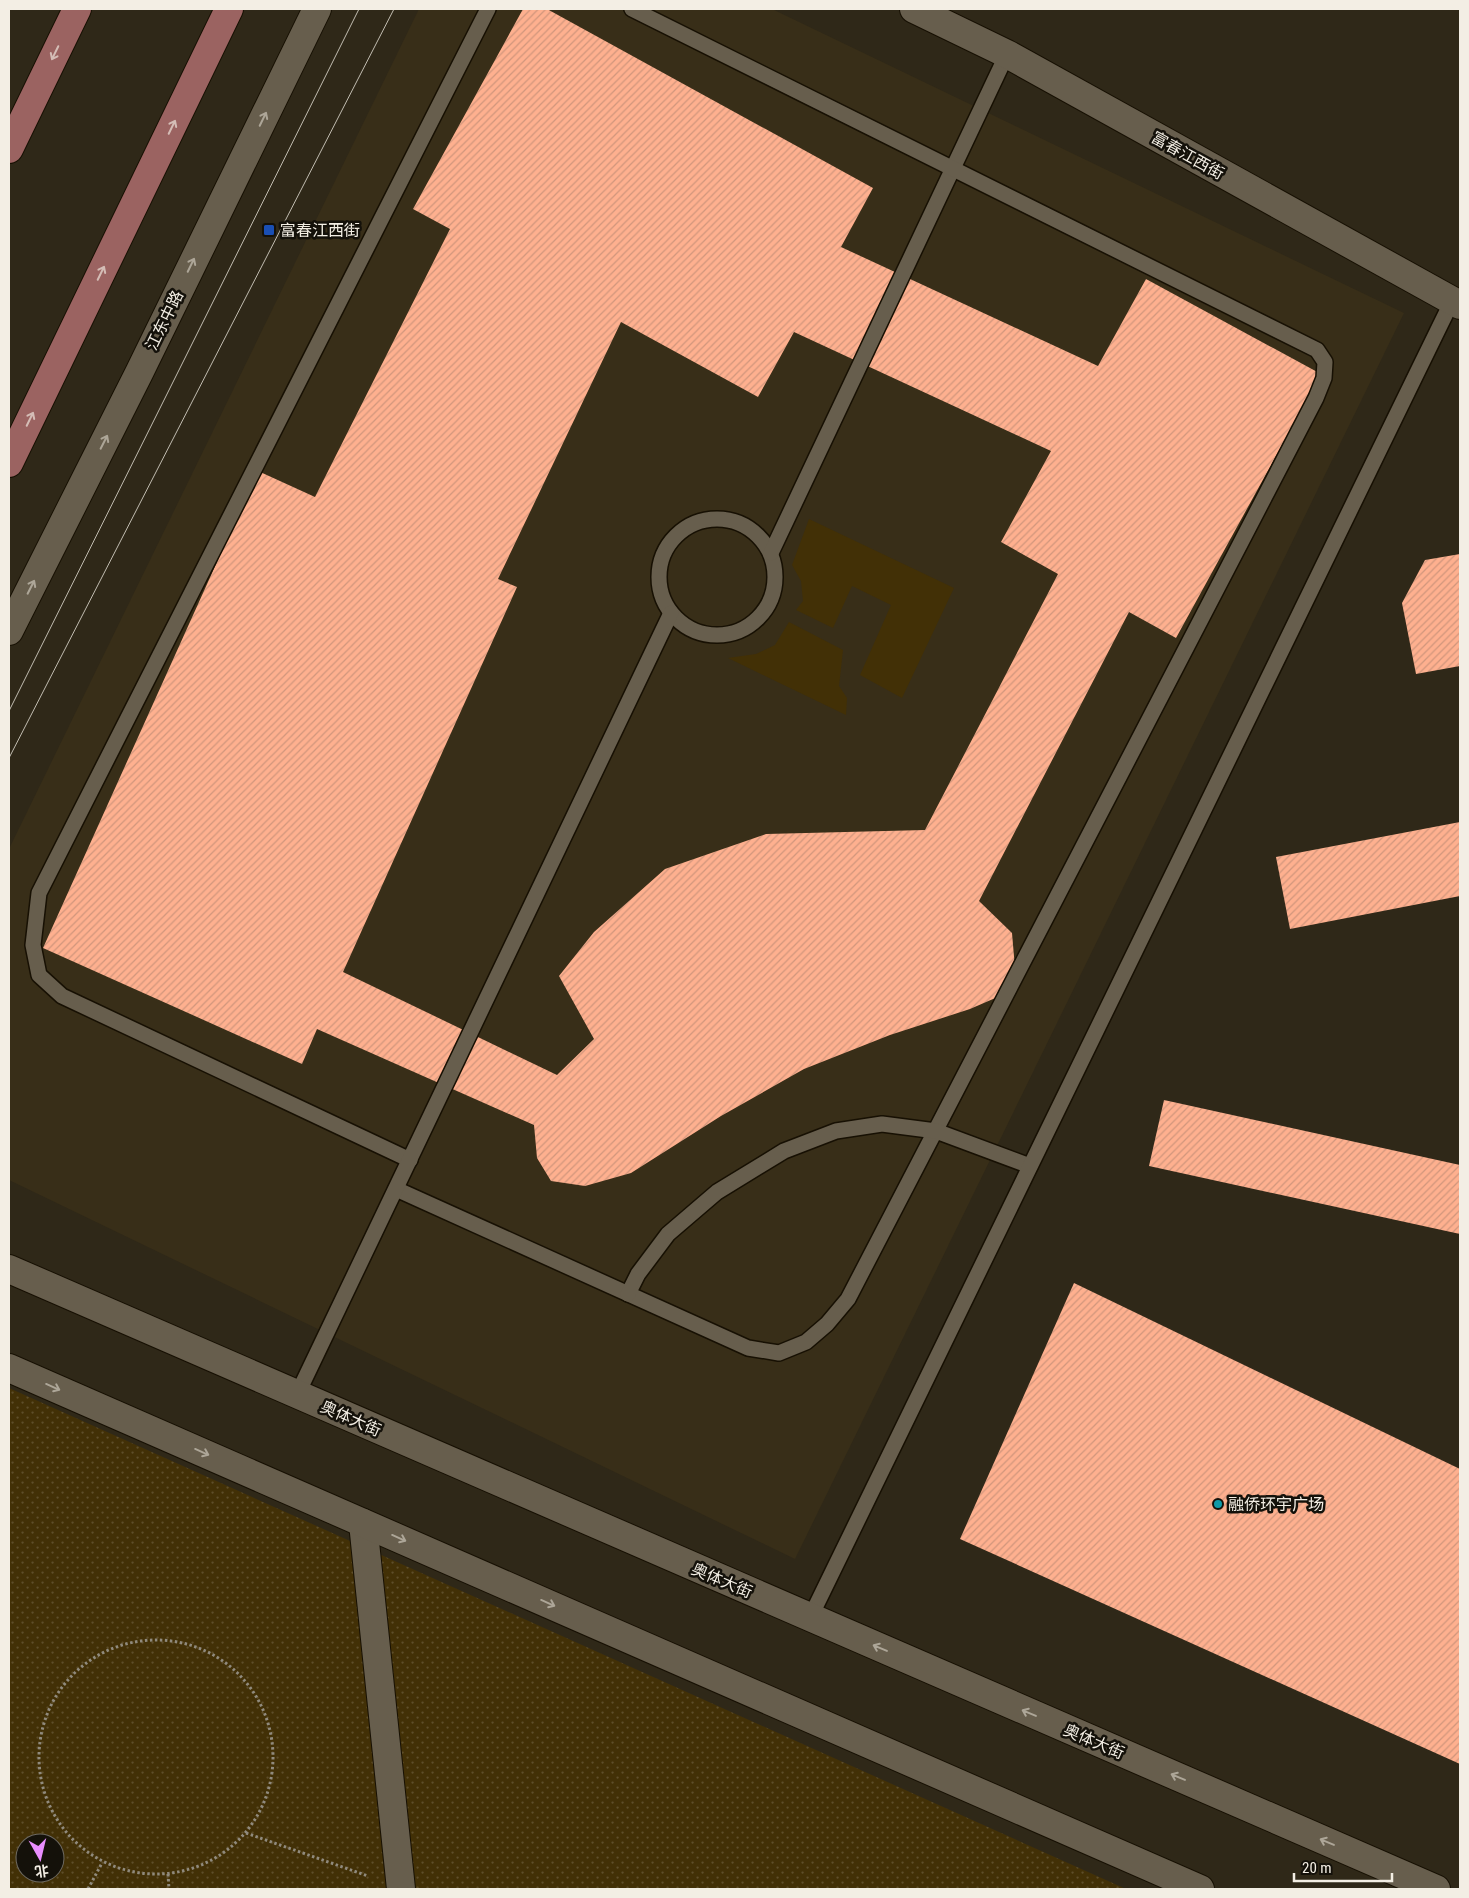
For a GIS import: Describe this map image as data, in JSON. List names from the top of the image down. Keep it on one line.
{"streets":{"main road":["富春江西街","江东中路","奥体大街"]},"places":{"transit":["富春江西街"],"other":["融侨环宇广场"]},"scale_bar":"20 m","north":"bottom"}
